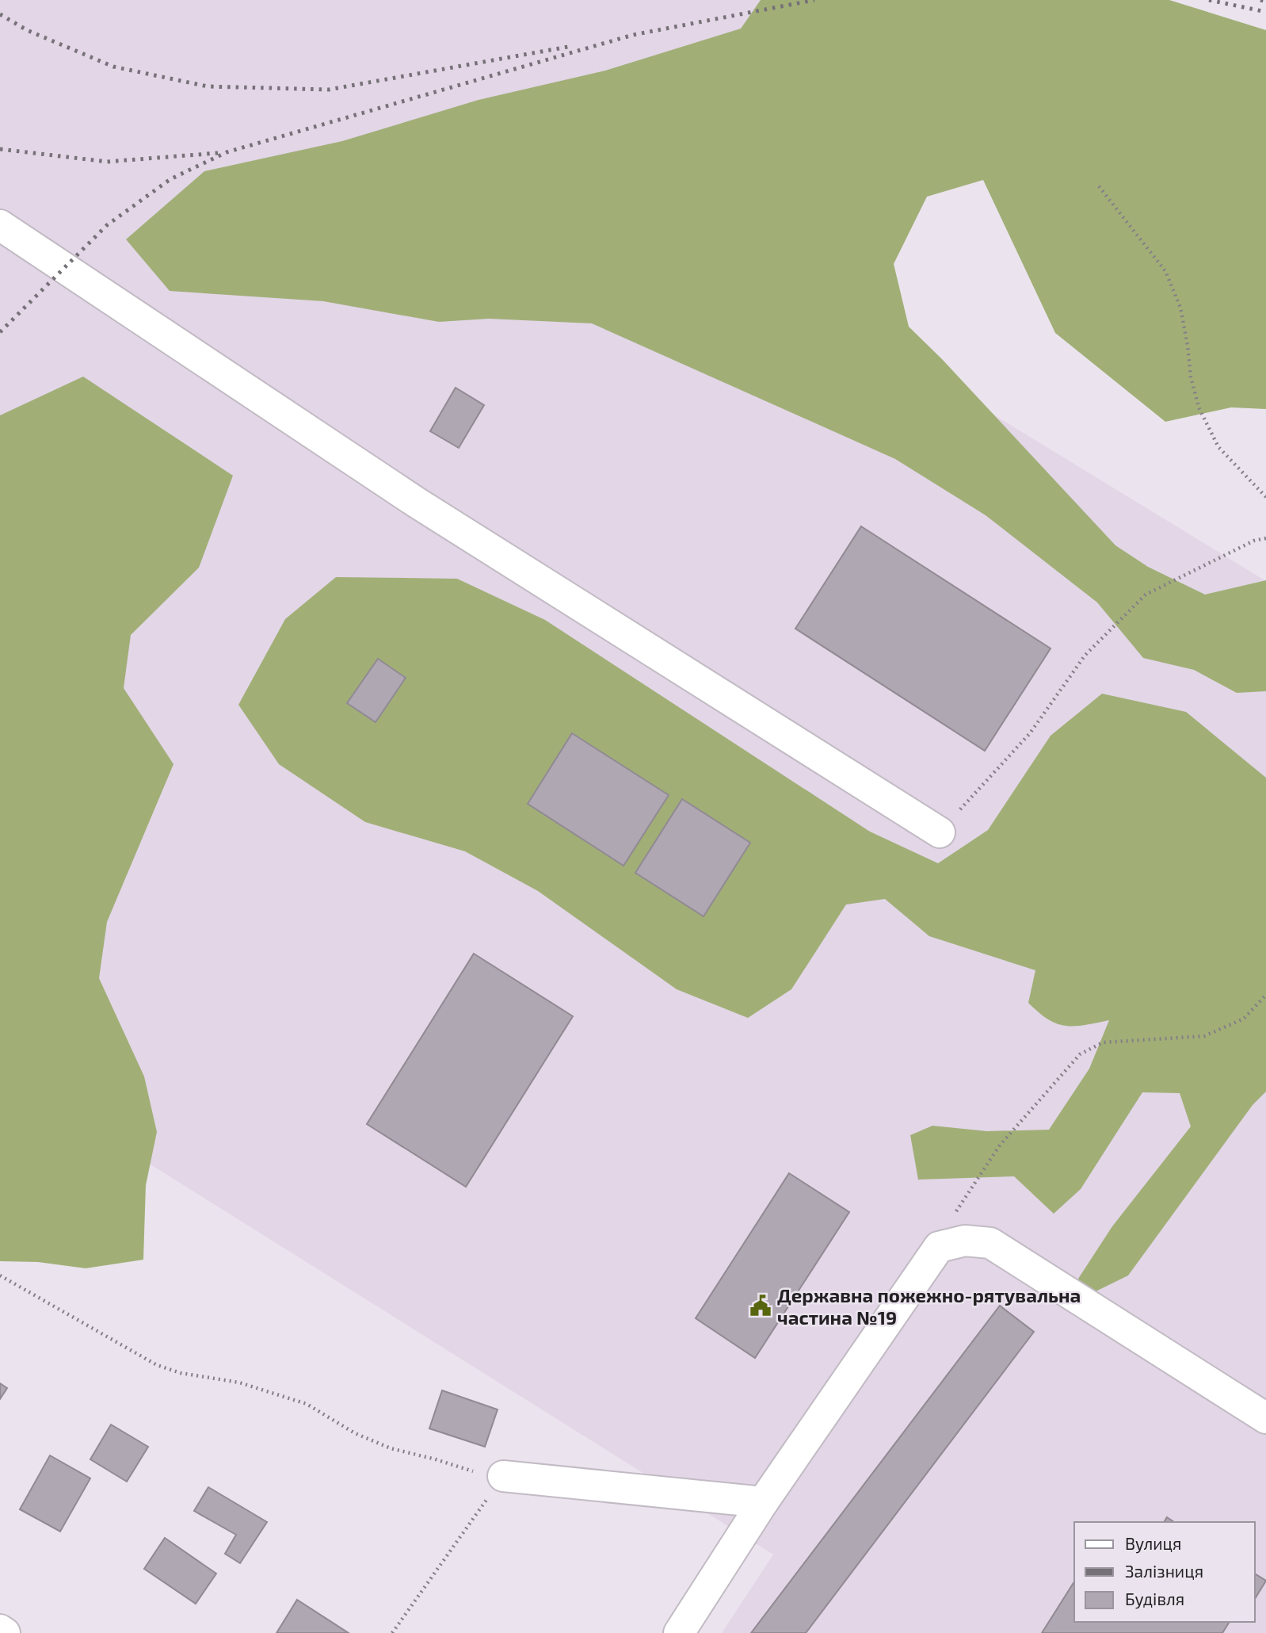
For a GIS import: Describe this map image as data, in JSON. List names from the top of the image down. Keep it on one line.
{"places":{"public building":["Державна пожежно-рятувальна частина №19"]},"legend":["Вулиця","Залізниця","Будівля"]}
